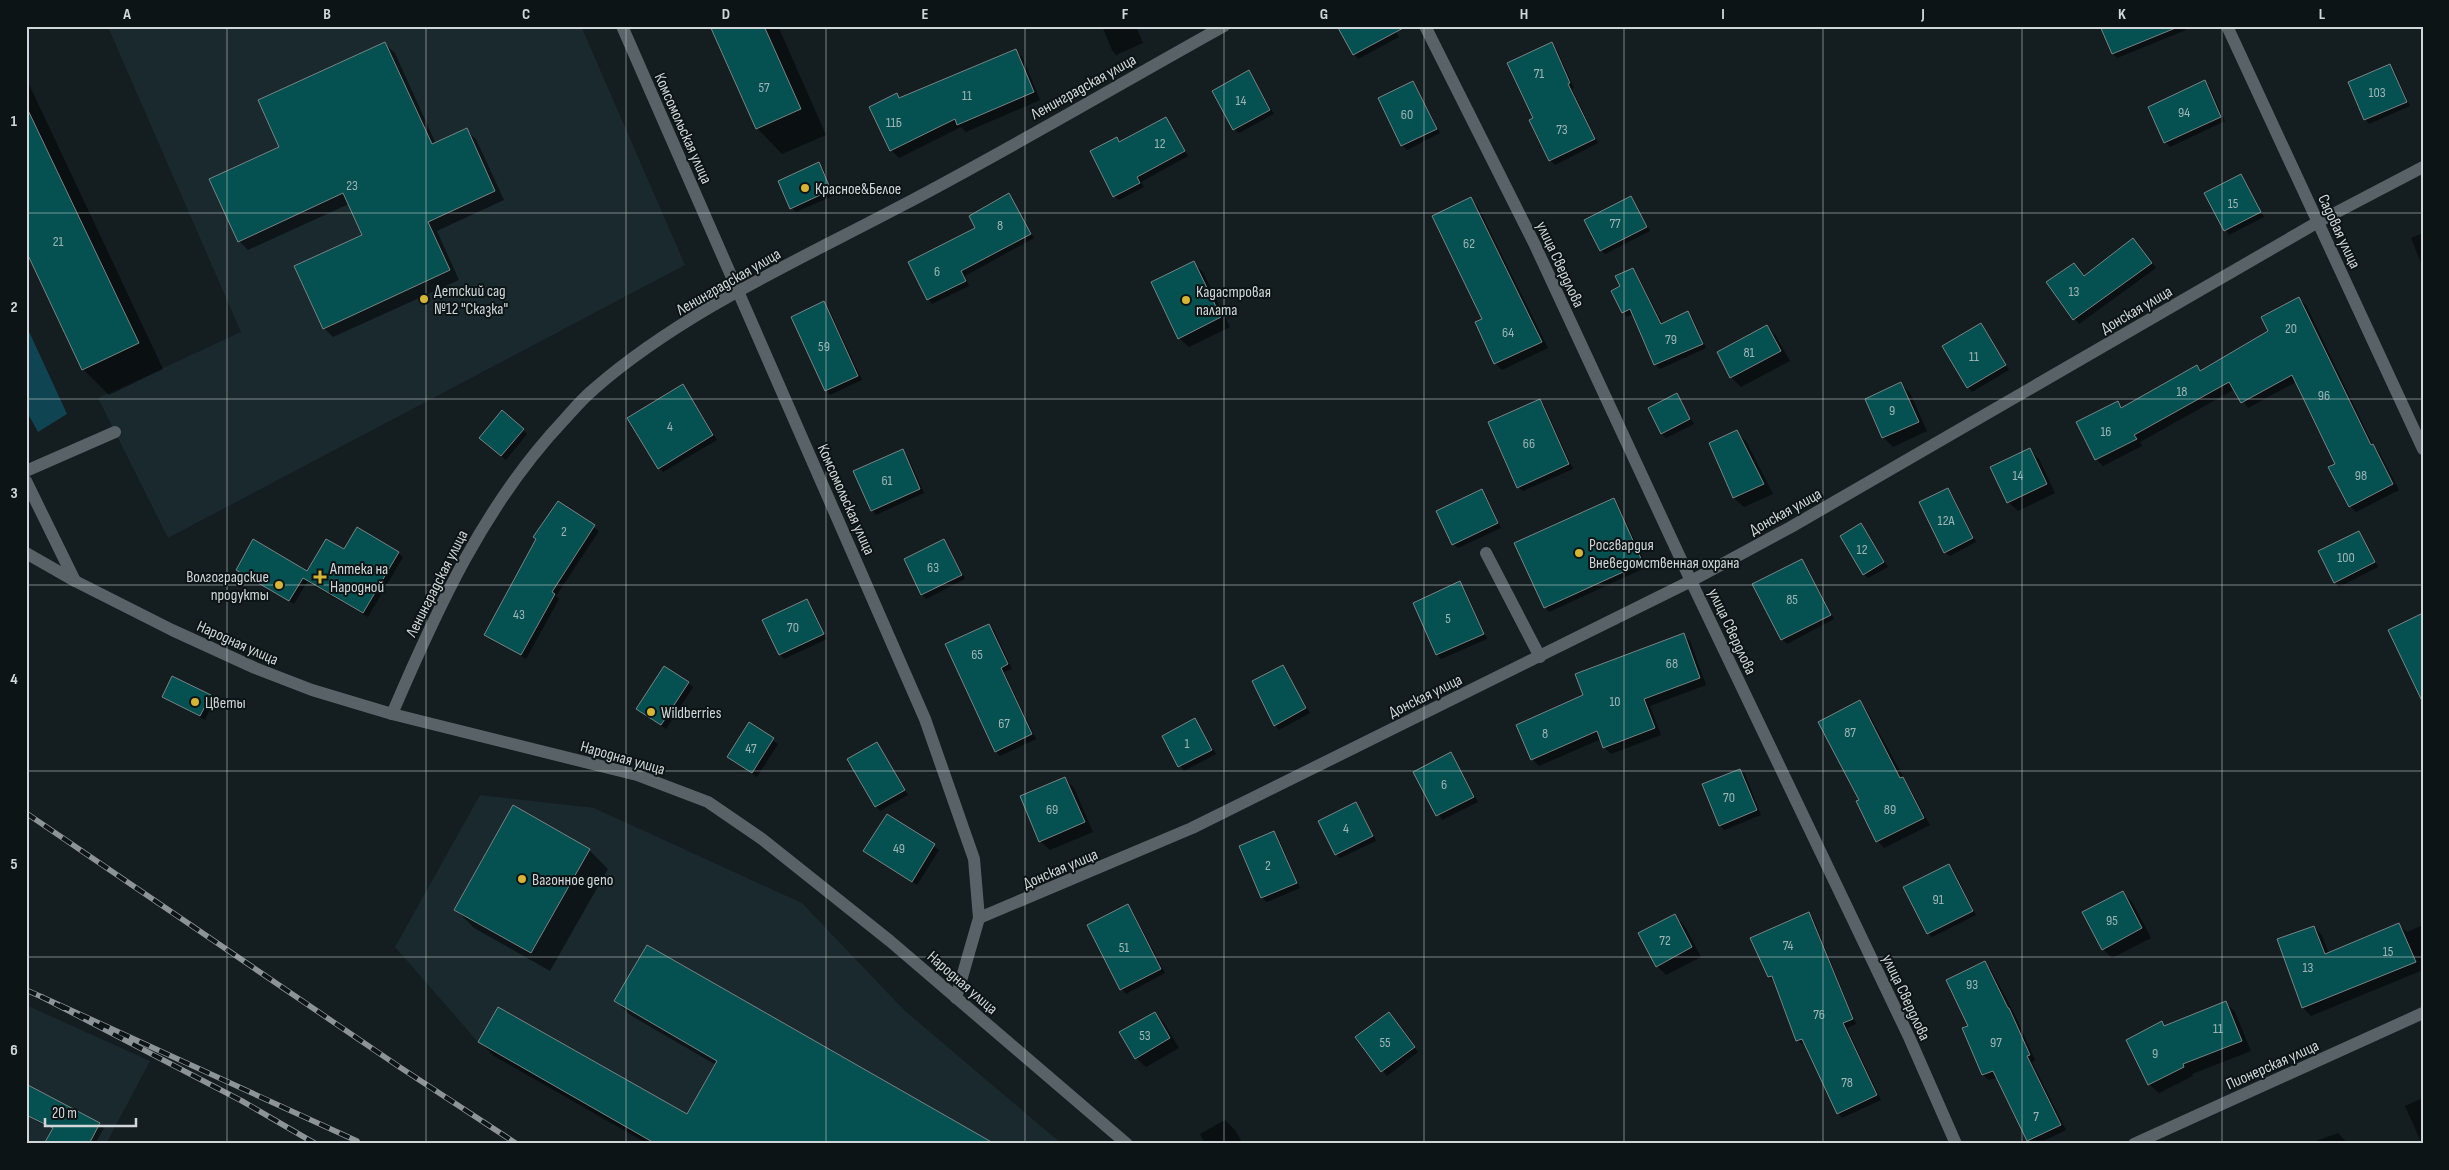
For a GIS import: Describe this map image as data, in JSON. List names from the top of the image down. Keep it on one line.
{"streets":{"street":["Ленинградская улица","Комсомольская улица","Садовая улица","улица Свердлова","Донская улица","Народная улица","Пионерская улица"]},"crossings":[["Ленинградская улица","Комсомольская улица"],["Ленинградская улица","Народная улица"],["Комсомольская улица","Донская улица"],["Комсомольская улица","Народная улица"],["Садовая улица","Донская улица"],["улица Свердлова","Донская улица"]],"places":{"other":["Красное&Белое","Детский сад №12 \"Сказка\"","Кадастровая палата","Росгвардия Вневедомственная охрана","Волгоградские продукты","Цветы","Wildberries","Вагонное депо"],"health":["Аптека на Народной"]},"house_numbers":["71","57","103","11","14","94","60","11Б","73","12","23","15","77","8","21","62","6","13","20","64","79","59","81","11","18","96","9","4","16","66","14","98","61","12А","2","12","100","63","85","43","5","70","65","68","10","67","87","8","1","47","6","70","69","89","4","49","2","91","95","72","74","51","15","13","93","76","11","53","55","97","9","78","7"],"scale_bar":"20 m","grid":{"columns":["A","B","C","D","E","F","G","H","I","J","K","L"],"rows":["1","2","3","4","5","6"]}}
